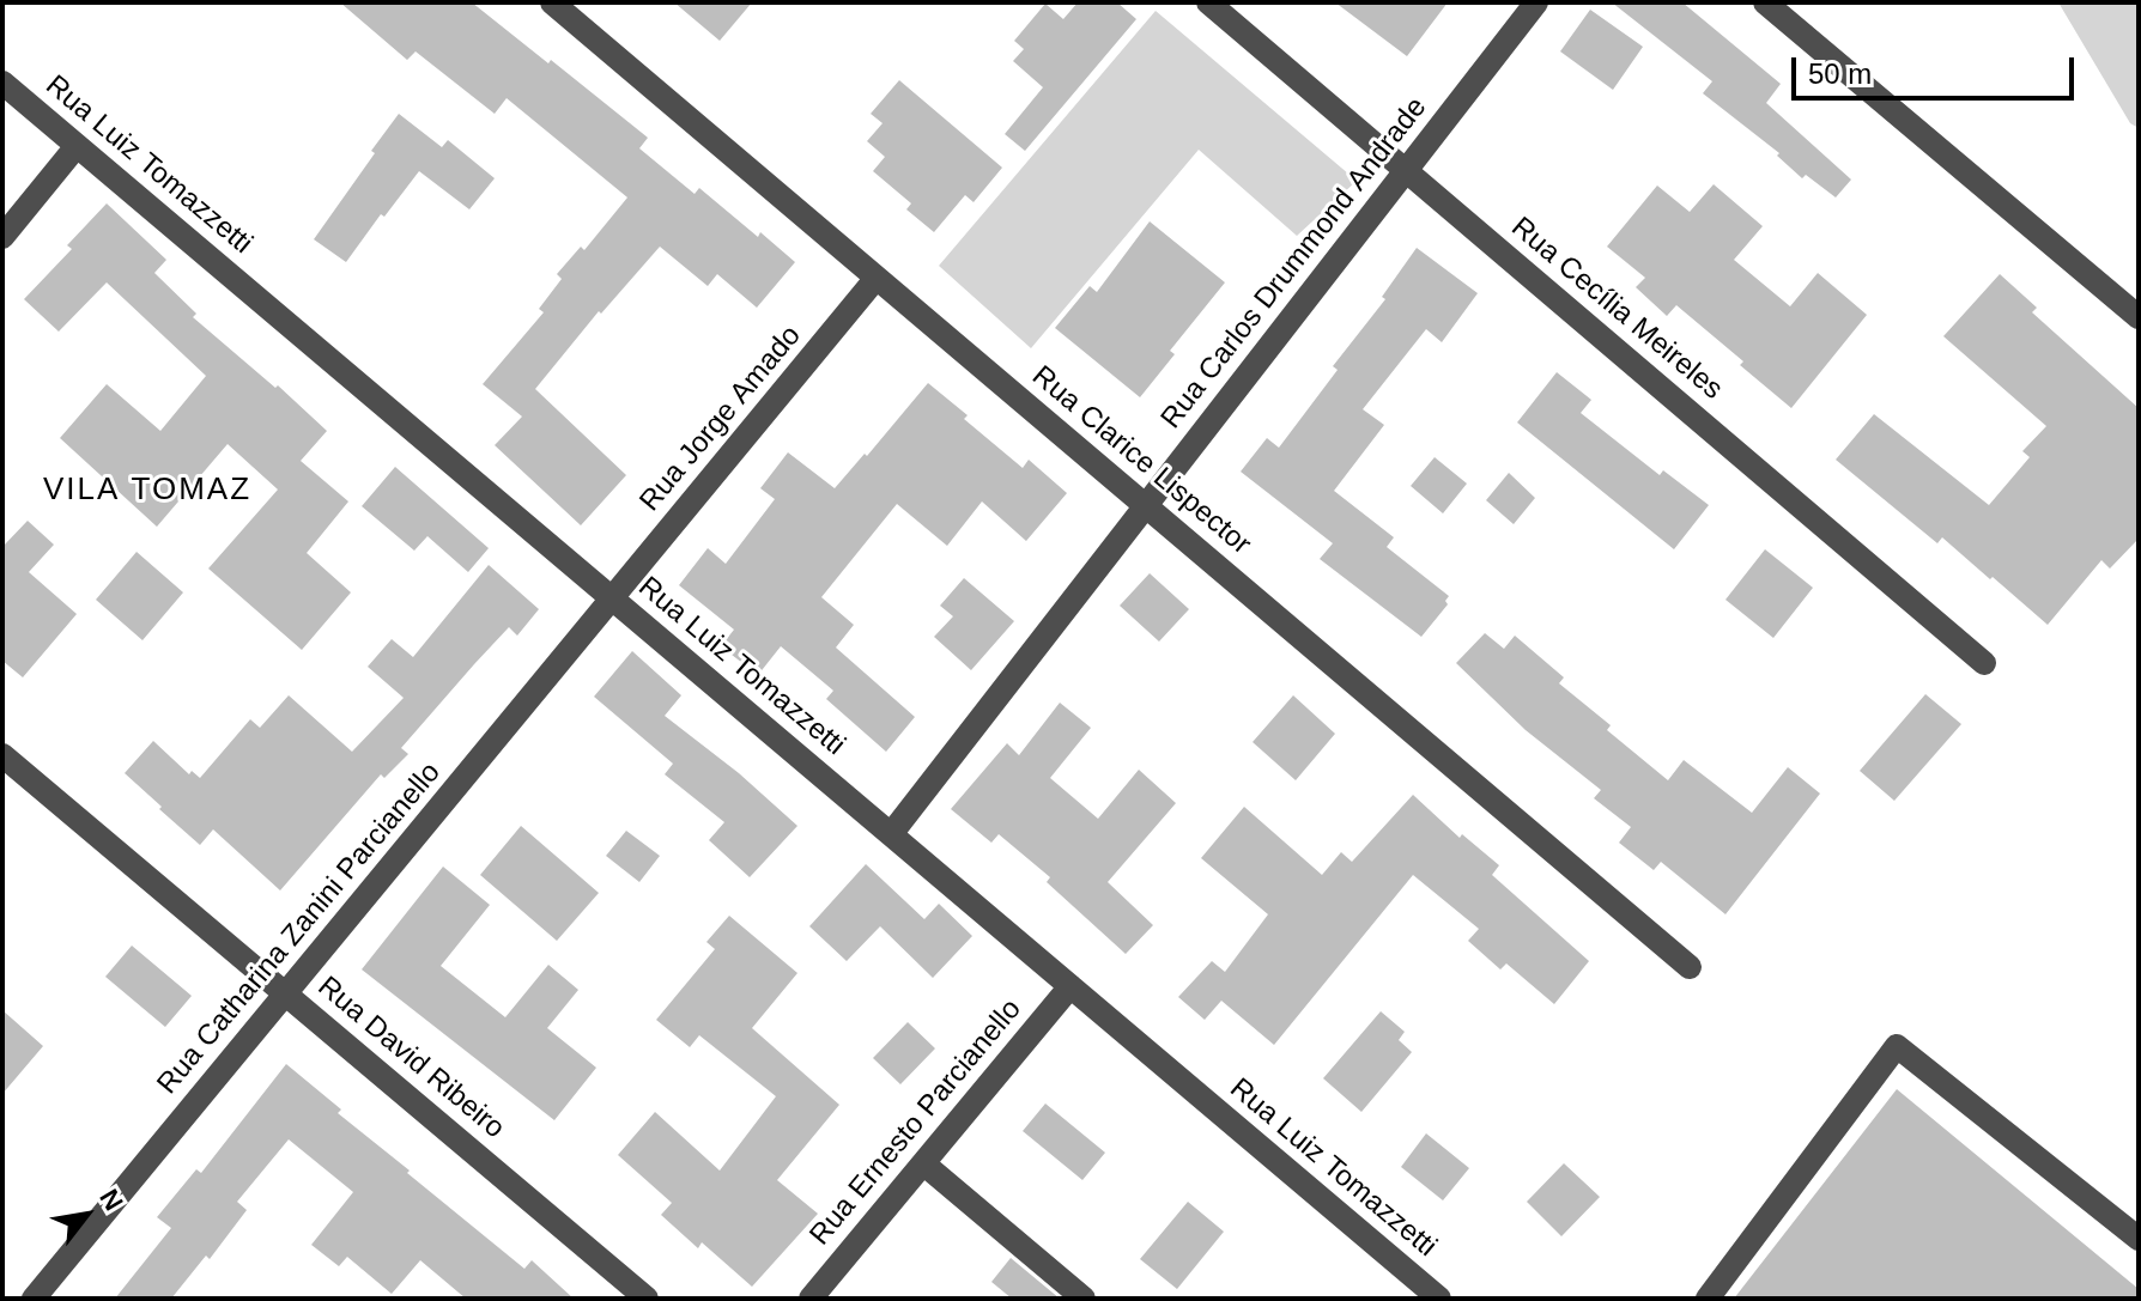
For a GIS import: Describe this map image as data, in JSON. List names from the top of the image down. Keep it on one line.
{"streets":{"street":["Rua Luiz Tomazzetti","Rua Carlos Drummond Andrade","Rua Cecília Meireles","Rua Jorge Amado","Rua Clarice Lispector","Rua Catharina Zanini Parcianello","Rua David Ribeiro","Rua Ernesto Parcianello"]},"crossings":[["Rua Luiz Tomazzetti","Rua Carlos Drummond Andrade"],["Rua Luiz Tomazzetti","Rua Jorge Amado"],["Rua Luiz Tomazzetti","Rua Catharina Zanini Parcianello"],["Rua Luiz Tomazzetti","Rua Ernesto Parcianello"],["Rua Carlos Drummond Andrade","Rua Cecília Meireles"],["Rua Carlos Drummond Andrade","Rua Clarice Lispector"],["Rua Jorge Amado","Rua Clarice Lispector"],["Rua Jorge Amado","Rua Catharina Zanini Parcianello"],["Rua Catharina Zanini Parcianello","Rua David Ribeiro"]],"districts":["VILA TOMAZ"],"scale_bar":"50 m","north":"top right"}
